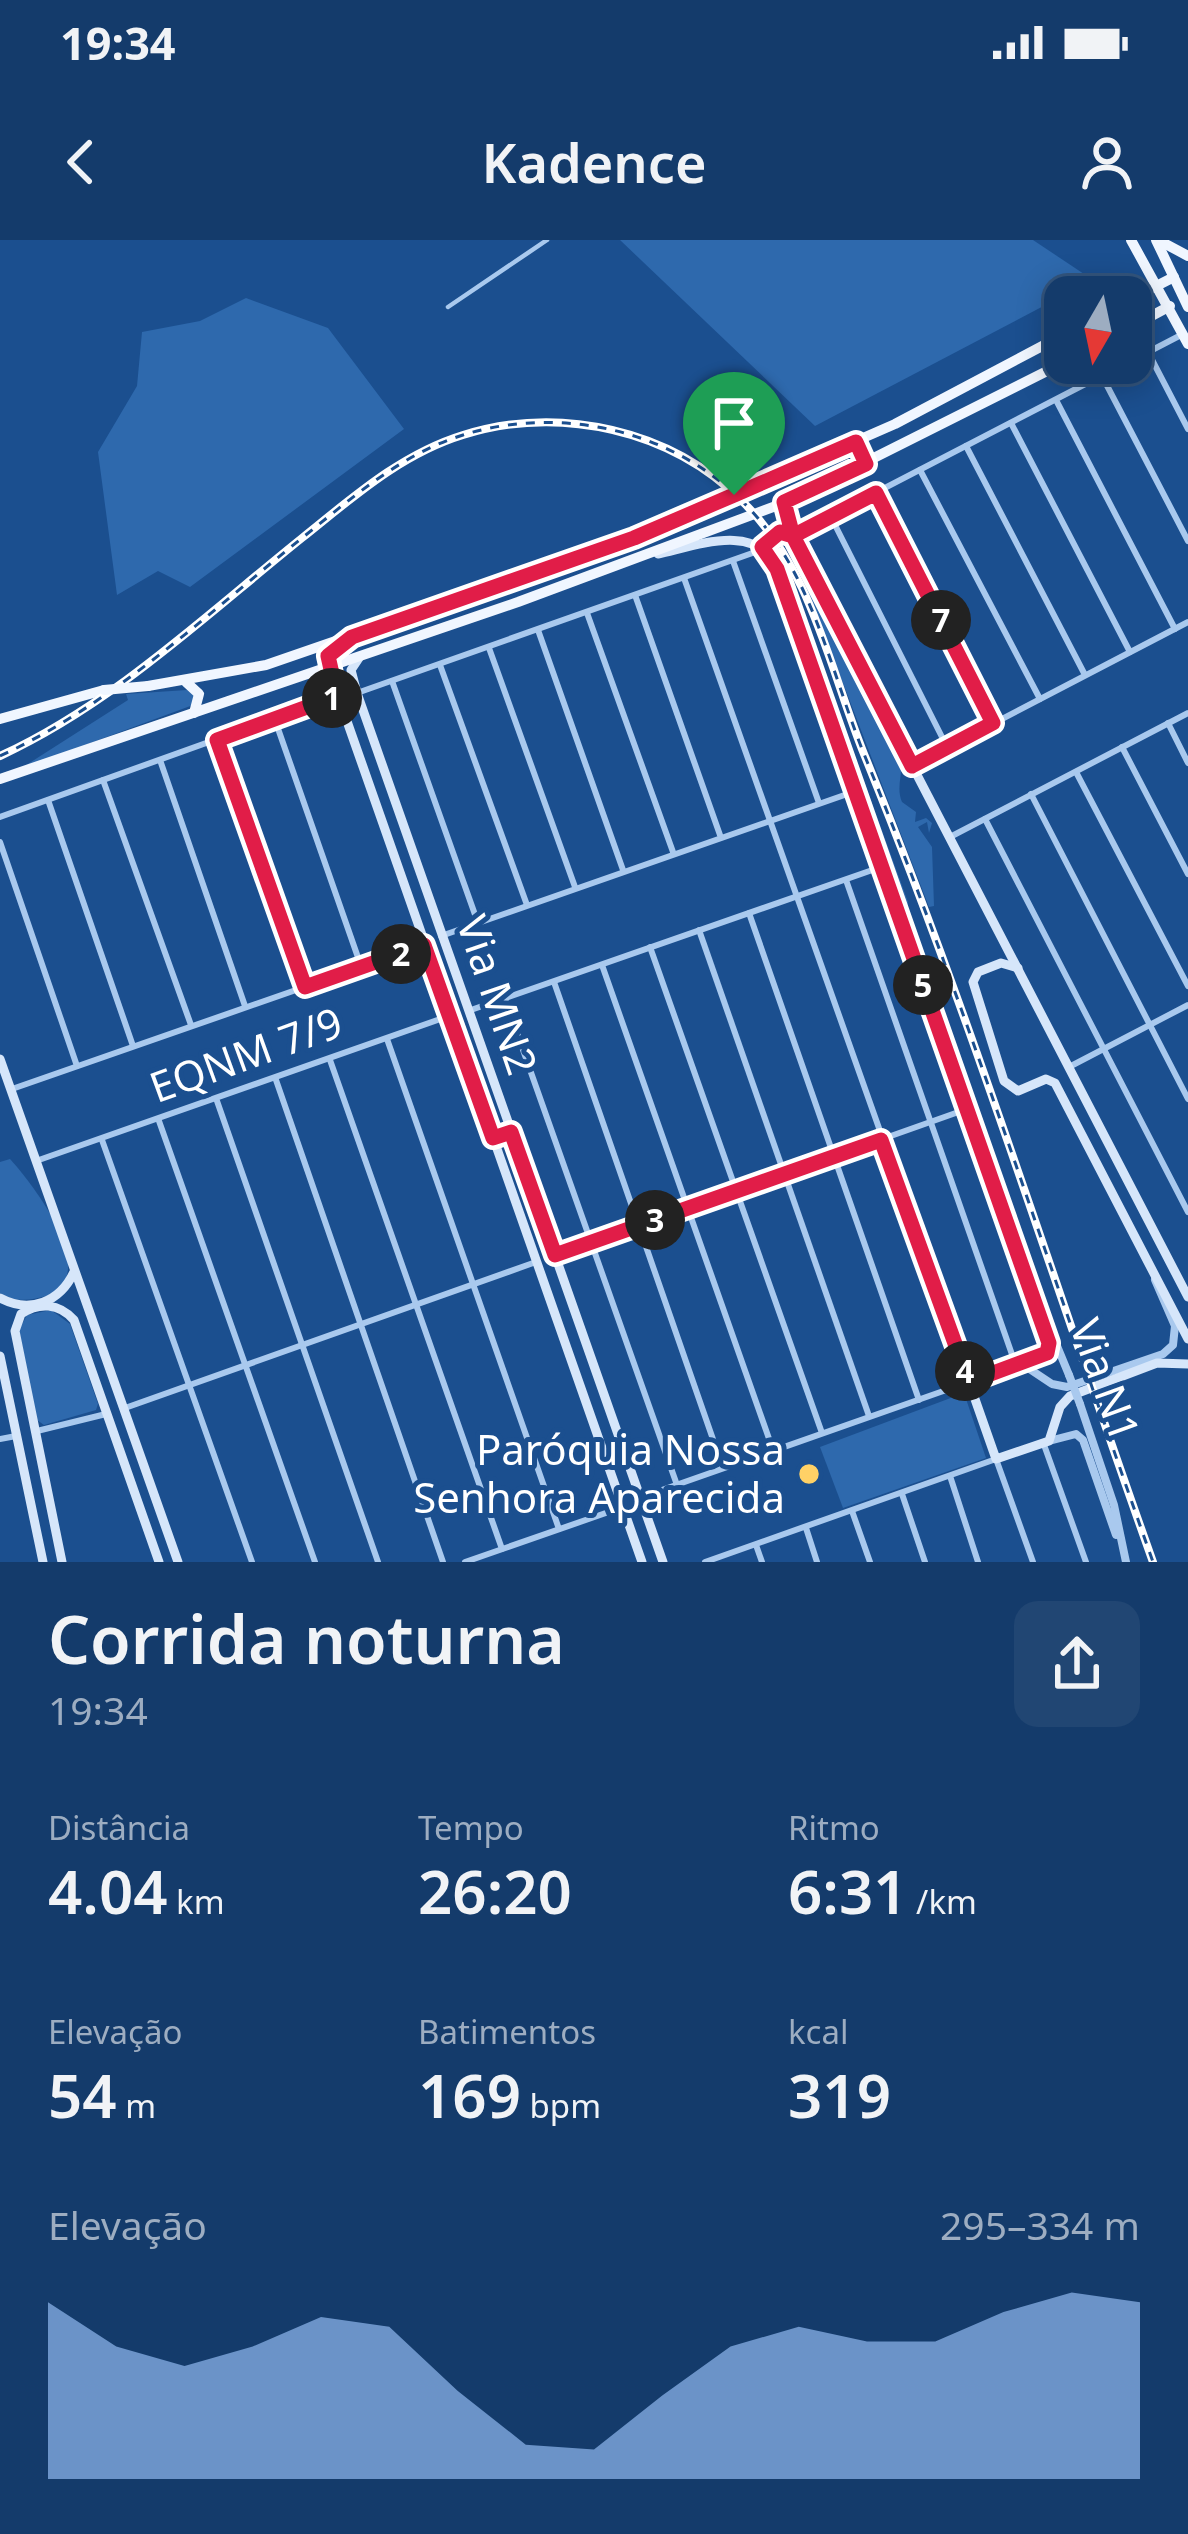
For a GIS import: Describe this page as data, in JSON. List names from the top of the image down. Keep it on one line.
{"streets":{"main road":["Via MN2","Via N1"],"street":["EQNM 7/9"]},"places":["Paróquia Nossa Senhora Aparecida"],"north":"bottom","page":{"status":"19:34","header":"Kadence","pins":["7","1","2","5","3","4"],"heading":["Corrida noturna","19:34"],"stats":[["Distância","4.04 km"],["Tempo","26:20"],["Ritmo","6:31 /km"],["Elevação","54 m"],["Batimentos","169 bpm"],["kcal","319"]],"chart":["Elevação","295–334 m"]}}
